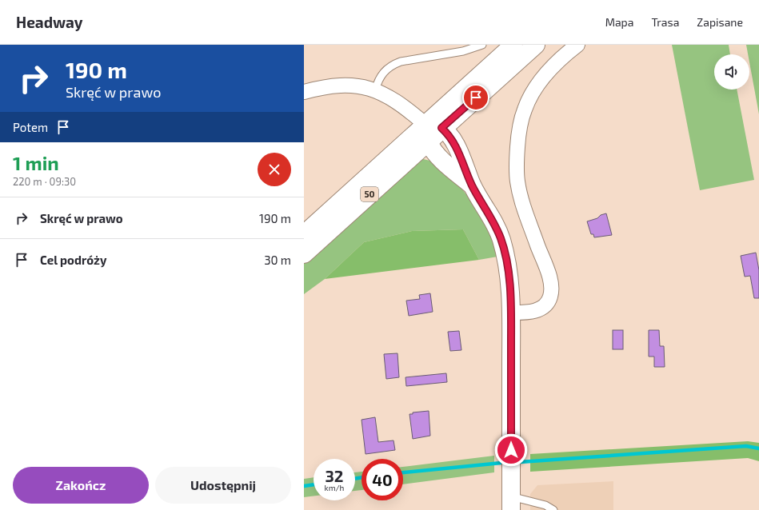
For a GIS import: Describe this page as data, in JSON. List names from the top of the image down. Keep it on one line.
{"streets":{"main road":["50"]},"page":{"header":"Headway","nav":["Mapa","Trasa","Zapisane"],"turn":["190 m","Skręć w prawo"],"then":"Potem","heading":["1 min","220 m · 09:30"],"list":[{"name":"Skręć w prawo","value":"190 m"},{"name":"Cel podróży","value":"30 m"}],"speed":"32 km/h","limit":"40","buttons":["Zakończ","Udostępnij"]}}
